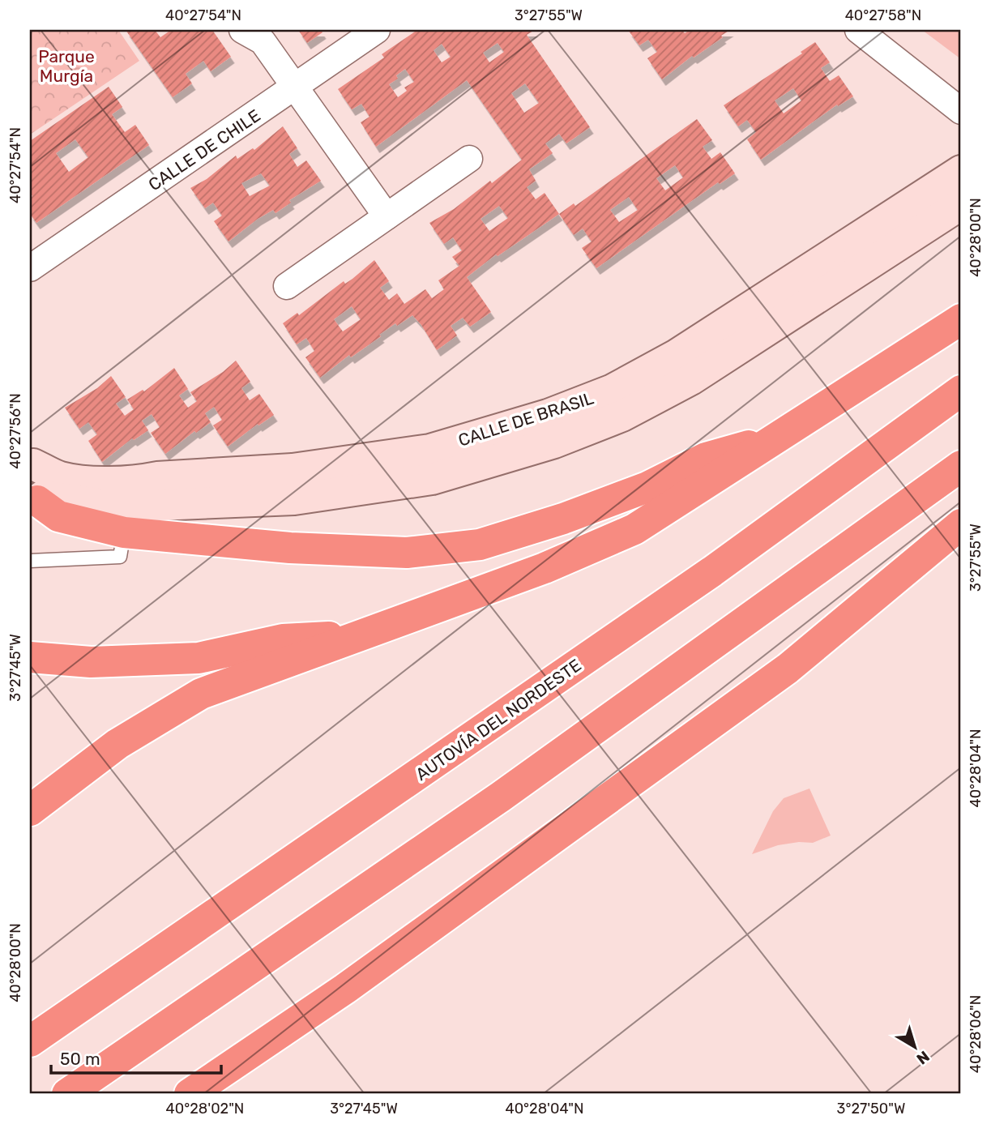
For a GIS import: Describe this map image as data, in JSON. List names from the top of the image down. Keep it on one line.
{"streets":{"highway":["AUTOVÍA DEL NORDESTE"],"street":["CALLE DE CHILE","CALLE DE BRASIL"]},"parks":["Parque Murgía"],"scale_bar":"50 m","north":"bottom right","coordinates":["40°27'54\"N","3°27'55\"W","40°27'58\"N","40°28'00\"N","40°27'56\"N","3°27'45\"W","40°28'04\"N","40°28'06\"N","40°28'02\"N","3°27'50\"W"]}
